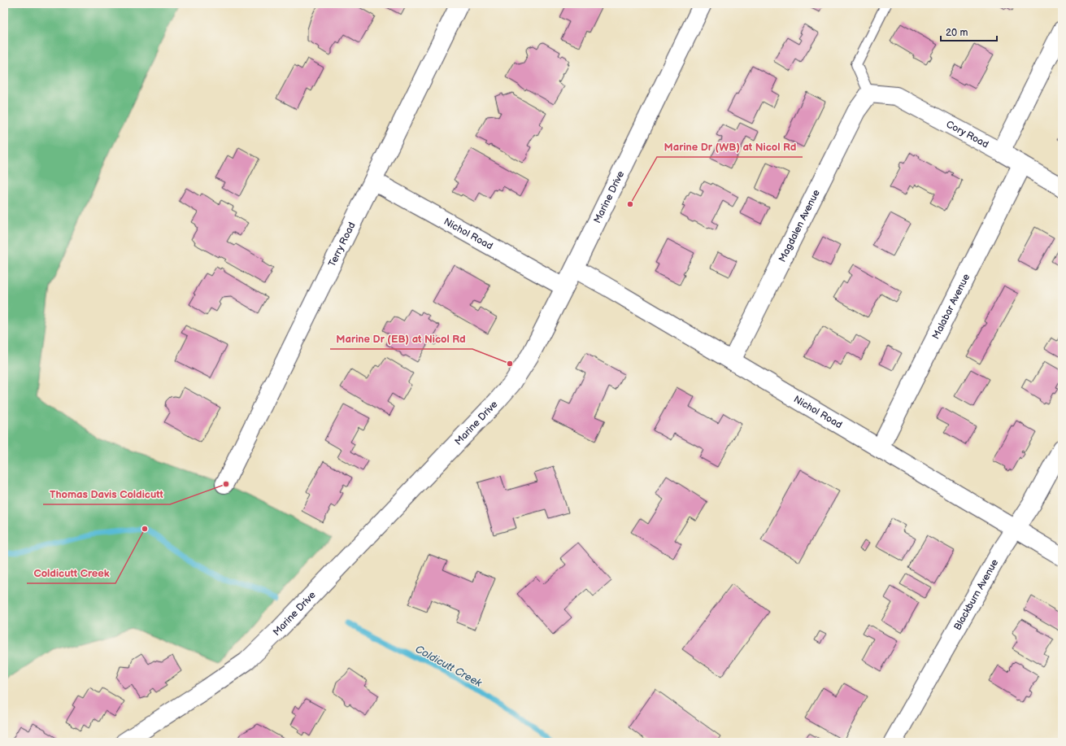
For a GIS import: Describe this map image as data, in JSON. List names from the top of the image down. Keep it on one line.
{"streets":{"street":["Cory Road","Marine Drive","Magdalen Avenue","Nichol Road","Terry Road","Malabar Avenue","Blackburn Avenue"]},"crossings":[["Cory Road","Magdalen Avenue"],["Cory Road","Malabar Avenue"],["Marine Drive","Nichol Road"],["Magdalen Avenue","Nichol Road"],["Nichol Road","Terry Road"],["Nichol Road","Malabar Avenue"],["Nichol Road","Blackburn Avenue"]],"water":["Coldicutt Creek"],"places":["Marine Dr (WB) at Nicol Rd","Marine Dr (EB) at Nicol Rd","Thomas Davis Coldicutt","Coldicutt Creek"],"scale_bar":"20 m"}
